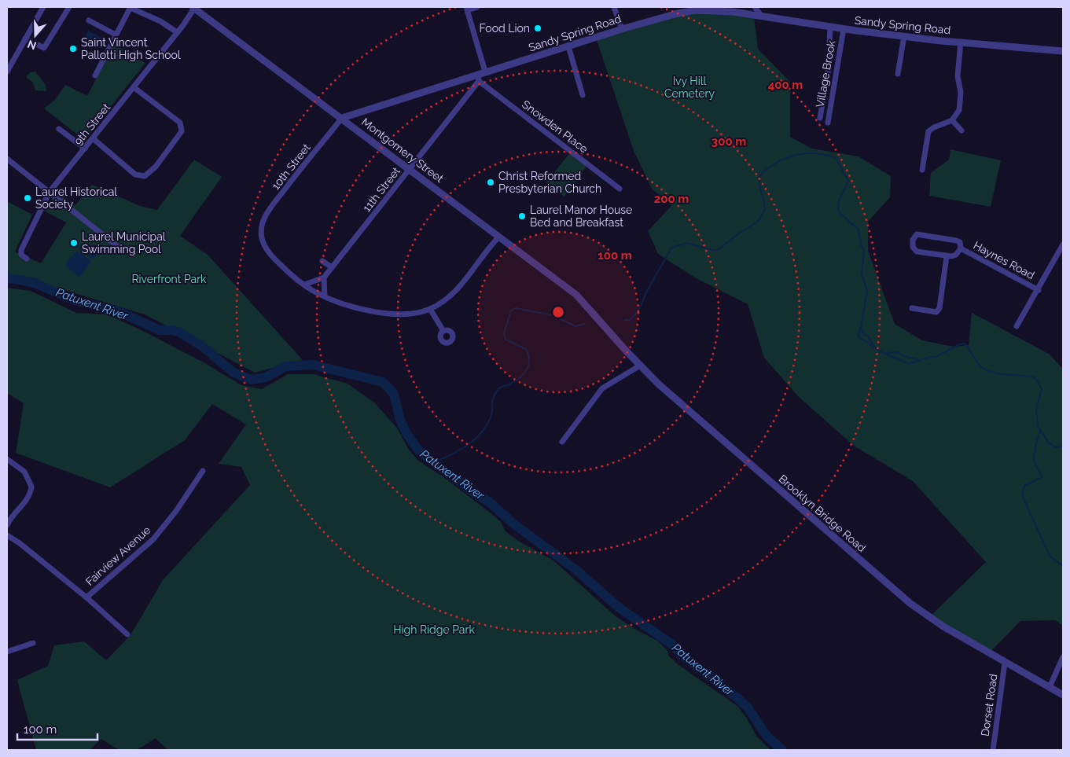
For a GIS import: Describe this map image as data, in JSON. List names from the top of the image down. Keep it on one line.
{"streets":{"street":["Sandy Spring Road","Village Brook","9th Street","Snowden Place","Montgomery Street","10th Street","11th Street","Haynes Road","Brooklyn Bridge Road","Fairview Avenue","Dorset Road"]},"crossings":[["Sandy Spring Road","Village Brook"],["Sandy Spring Road","Snowden Place"],["Sandy Spring Road","Montgomery Street"],["Sandy Spring Road","10th Street"],["Sandy Spring Road","11th Street"],["9th Street","Montgomery Street"],["Snowden Place","11th Street"],["Montgomery Street","10th Street"],["Montgomery Street","11th Street"],["Montgomery Street","Brooklyn Bridge Road"],["Brooklyn Bridge Road","Dorset Road"]],"water":["Patuxent River"],"parks":["Ivy Hill Cemetery","Riverfront Park","High Ridge Park"],"places":["Food Lion","Saint Vincent Pallotti High School","Christ Reformed Presbyterian Church","Laurel Historical Society","Laurel Manor House Bed and Breakfast","Laurel Municipal Swimming Pool"],"scale_bar":"100 m","north":"bottom","rings":["400 m","300 m","200 m","100 m"]}
